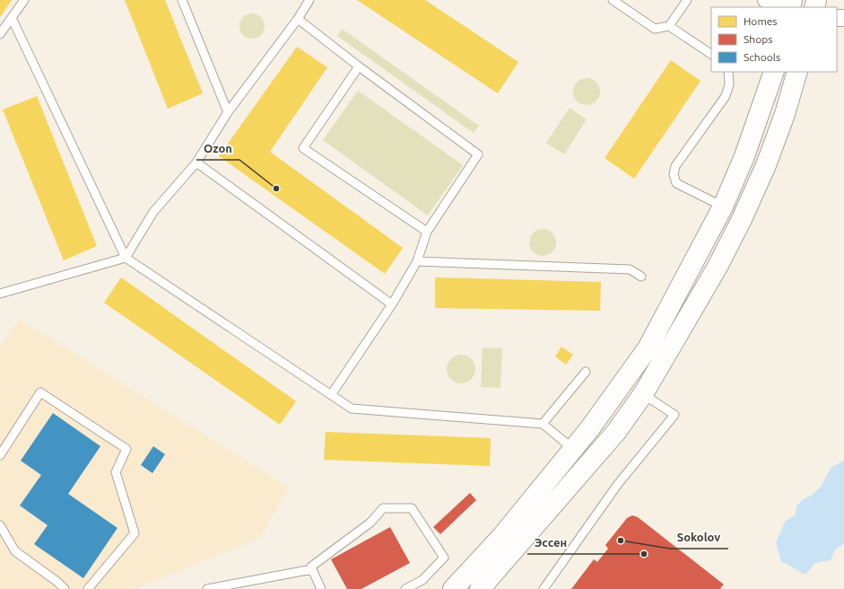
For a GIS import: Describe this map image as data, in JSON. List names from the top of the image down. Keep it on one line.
{"places":["Ozon","Sokolov","Эссен"],"legend":["Homes","Shops","Schools"]}
